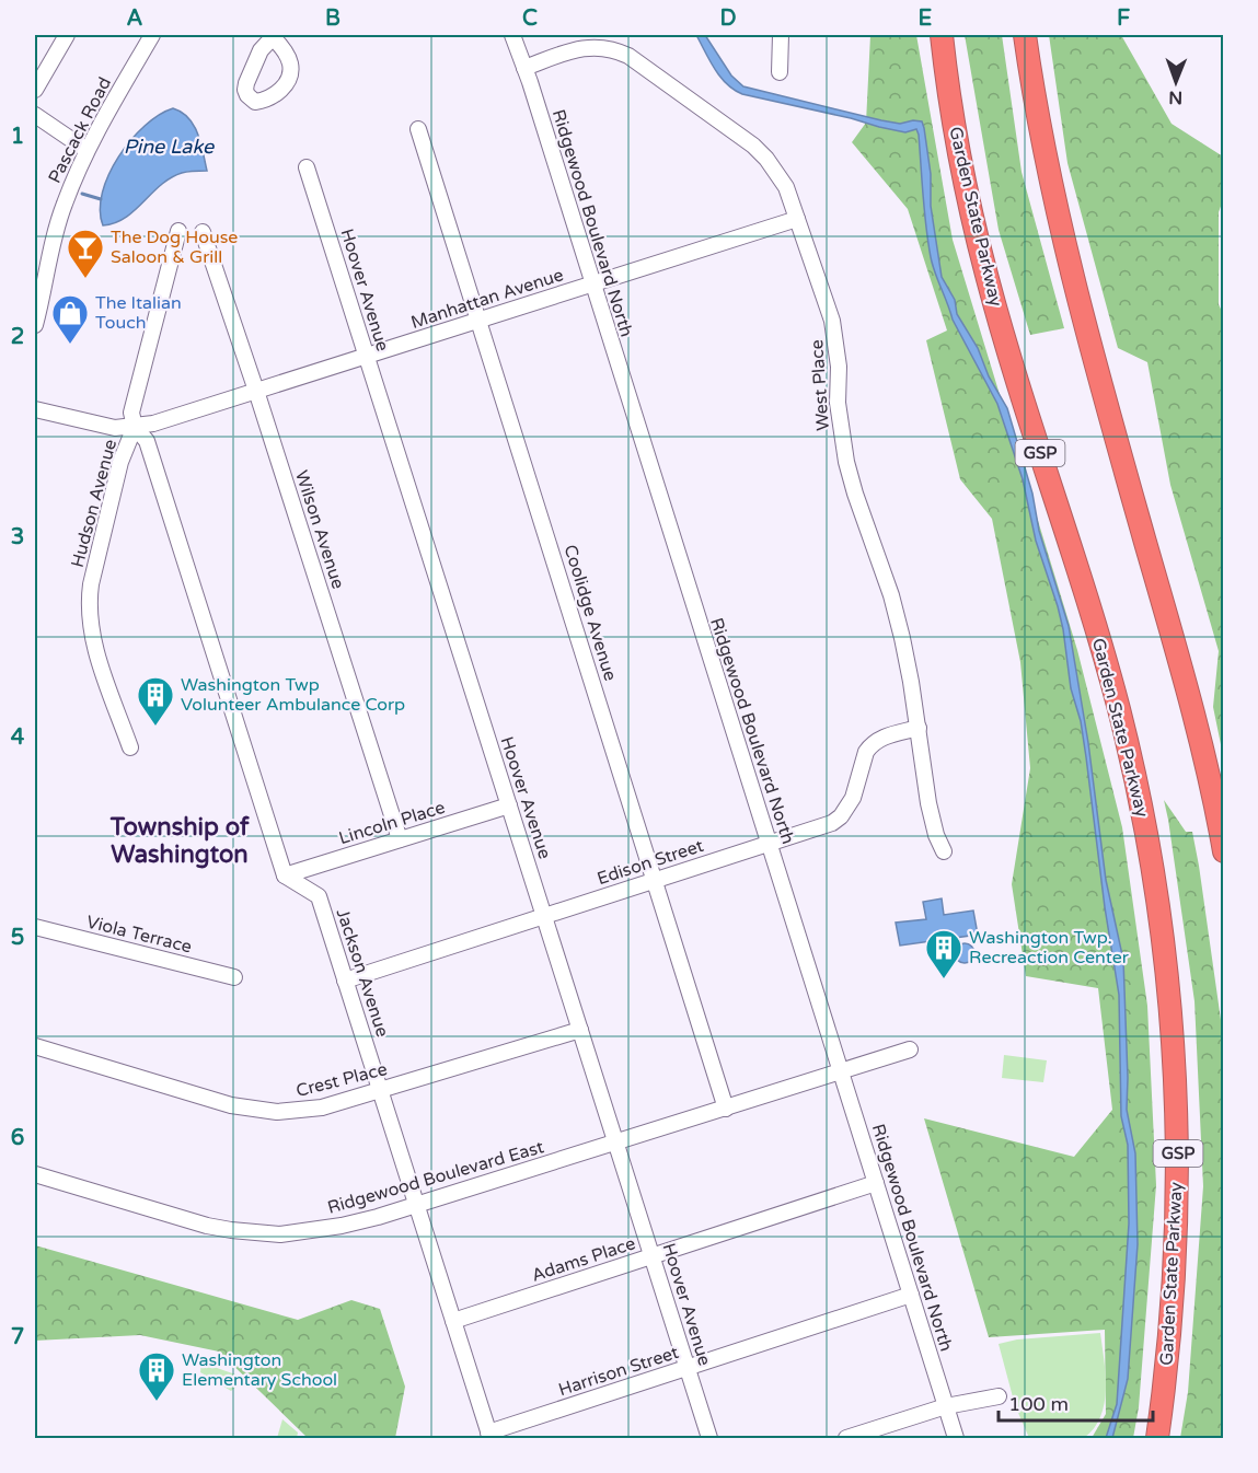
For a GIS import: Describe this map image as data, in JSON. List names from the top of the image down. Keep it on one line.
{"streets":{"highway":["Garden State Parkway","GSP"],"street":["Pascack Road","Ridgewood Boulevard North","Hoover Avenue","Manhattan Avenue","West Place","Hudson Avenue","Wilson Avenue","Coolidge Avenue","Lincoln Place","Edison Street","Viola Terrace","Jackson Avenue","Crest Place","Ridgewood Boulevard East","Adams Place","Harrison Street"]},"crossings":[["Ridgewood Boulevard North","Manhattan Avenue"],["Ridgewood Boulevard North","West Place"],["Ridgewood Boulevard North","Edison Street"],["Ridgewood Boulevard North","Ridgewood Boulevard East"],["Ridgewood Boulevard North","Adams Place"],["Ridgewood Boulevard North","Harrison Street"],["Hoover Avenue","Manhattan Avenue"],["Hoover Avenue","Lincoln Place"],["Hoover Avenue","Edison Street"],["Hoover Avenue","Crest Place"],["Hoover Avenue","Ridgewood Boulevard East"],["Hoover Avenue","Adams Place"],["Hoover Avenue","Harrison Street"],["Manhattan Avenue","West Place"],["Manhattan Avenue","Hudson Avenue"],["Manhattan Avenue","Wilson Avenue"],["Manhattan Avenue","Coolidge Avenue"],["West Place","Edison Street"],["Wilson Avenue","Lincoln Place"],["Coolidge Avenue","Edison Street"],["Coolidge Avenue","Ridgewood Boulevard East"],["Lincoln Place","Jackson Avenue"],["Edison Street","Jackson Avenue"],["Jackson Avenue","Crest Place"],["Jackson Avenue","Ridgewood Boulevard East"],["Jackson Avenue","Adams Place"],["Jackson Avenue","Harrison Street"]],"districts":["Township of Washington"],"water":["Pine Lake"],"places":{"bar":["The Dog House Saloon & Grill"],"shop":["The Italian Touch"],"building":["Washington Twp Volunteer Ambulance Corp","Washington Twp. Recreaction Center","Washington Elementary School"]},"scale_bar":"100 m","north":"bottom","grid":{"columns":["A","B","C","D","E","F"],"rows":["1","2","3","4","5","6","7"]}}
